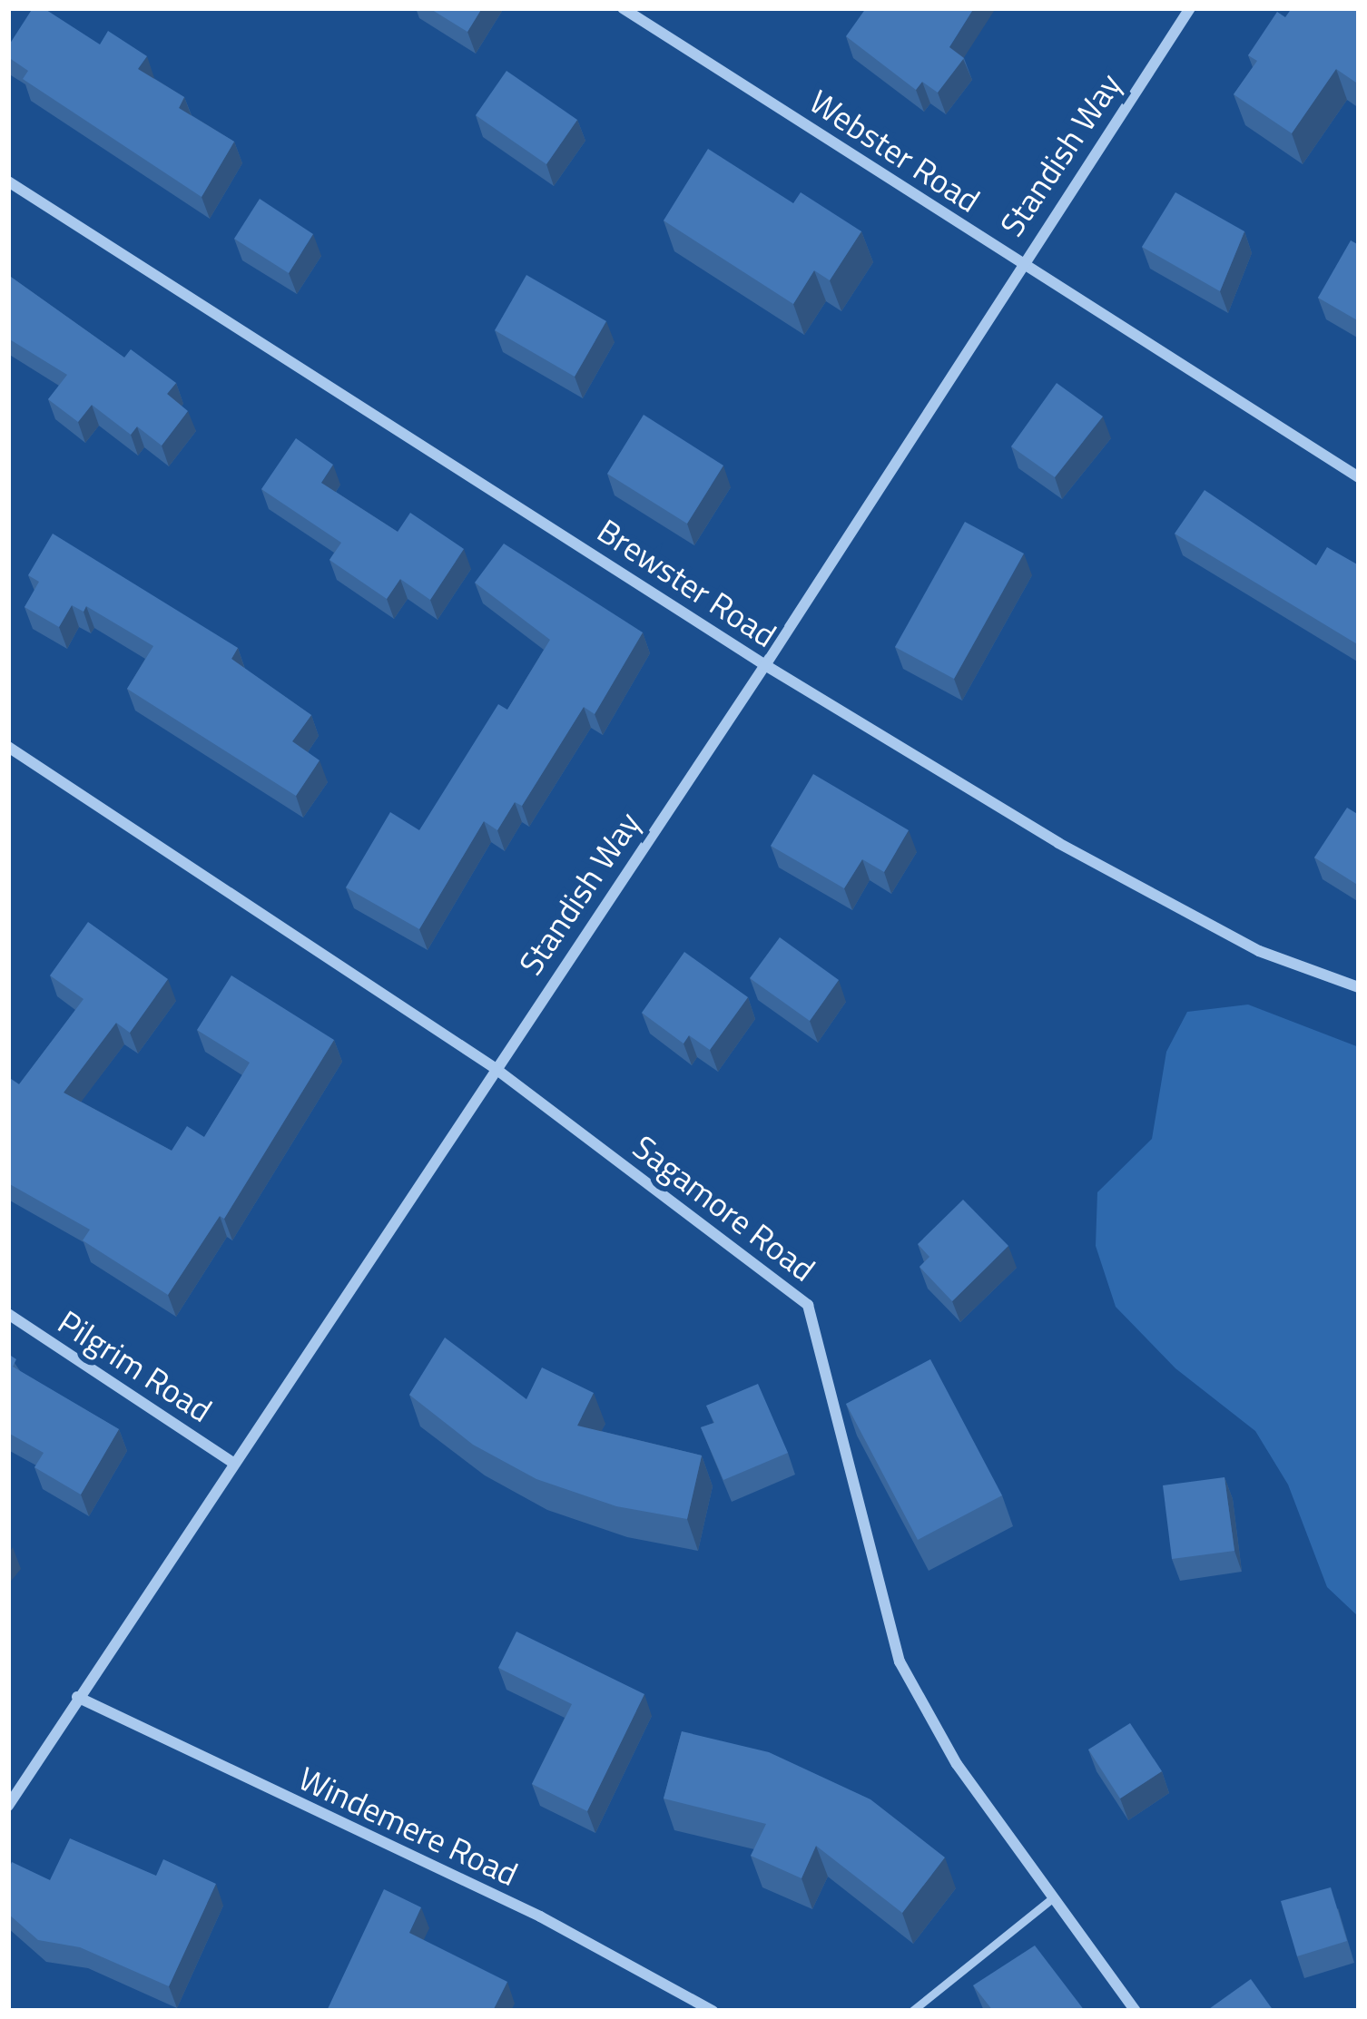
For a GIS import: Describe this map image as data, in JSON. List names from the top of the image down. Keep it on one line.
{"streets":{"street":["Webster Road","Standish Way","Brewster Road","Sagamore Road","Pilgrim Road","Windemere Road"]},"crossings":[["Webster Road","Standish Way"],["Standish Way","Brewster Road"],["Standish Way","Sagamore Road"],["Standish Way","Pilgrim Road"],["Standish Way","Windemere Road"]]}
